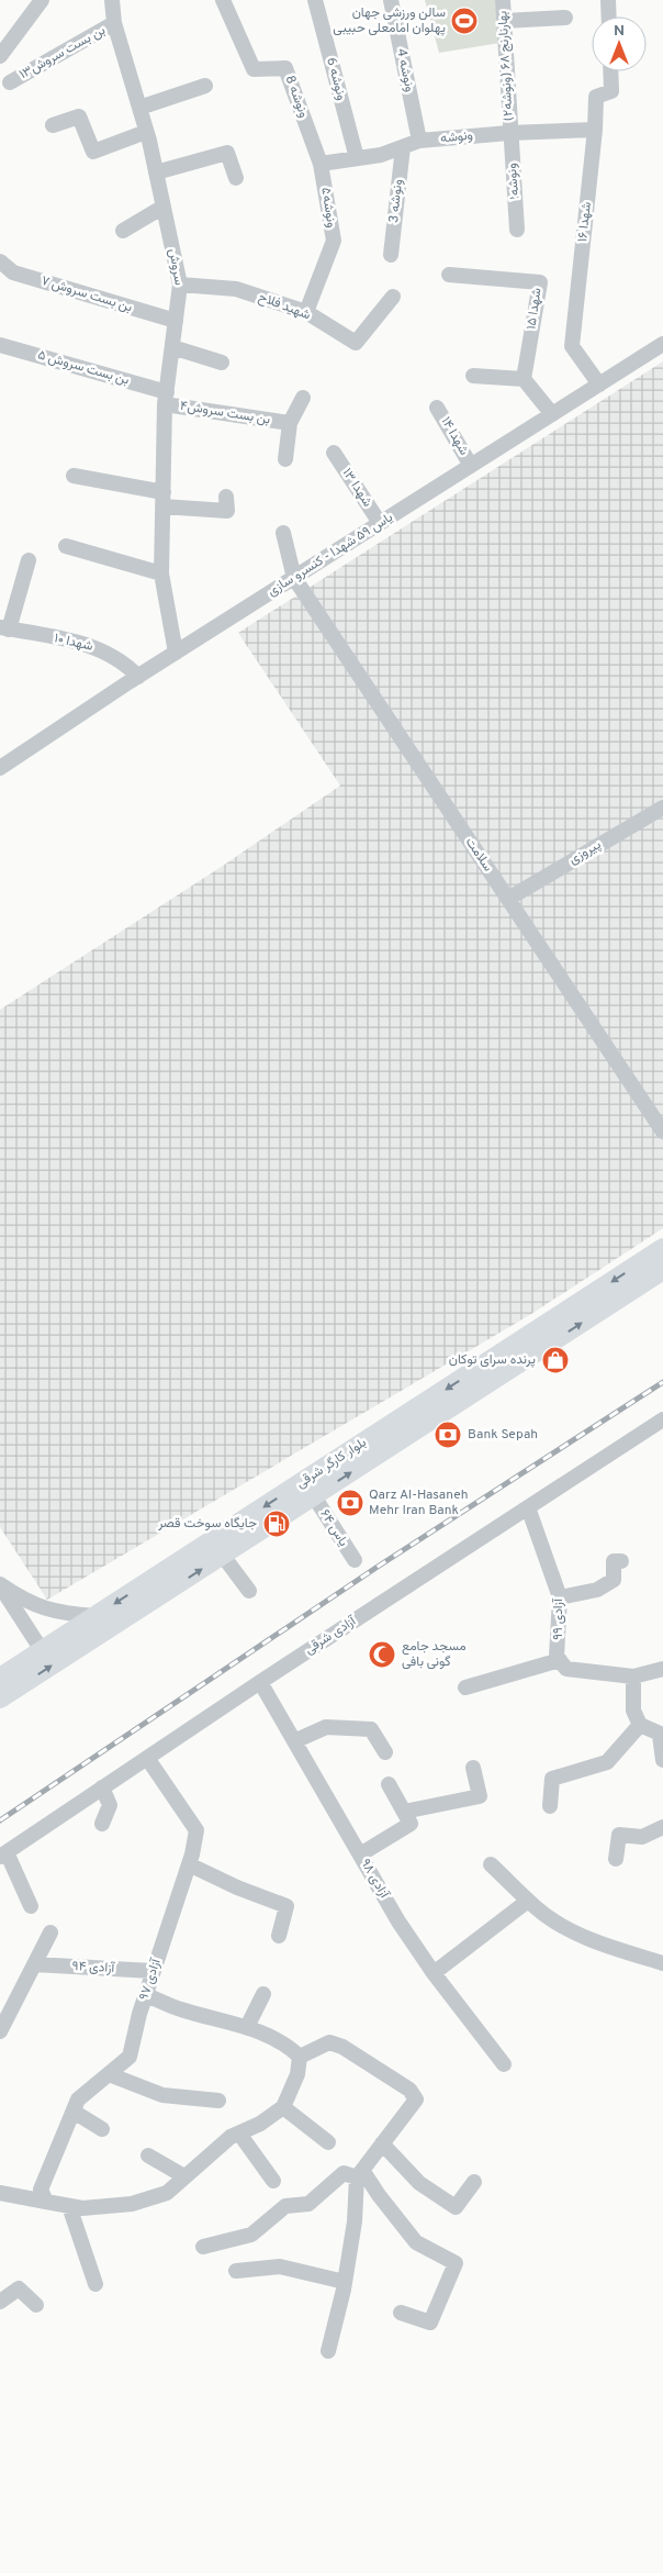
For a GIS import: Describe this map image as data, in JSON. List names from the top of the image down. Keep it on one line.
{"streets":{"main road":["بلوار کارگر شرقی"],"street":["بن بست سروش۱۳","بهارنارنج ۶۸ (ونوشه۲)","ونوشه 4","ونوشه 6","ونوشه 8","ونوشه","ونوشه۱","ونوشه 3","ونوشه۵","شهدا ۱۶","سروش","بن بست سروش ۷","شهید فلاح","شهدا ۱۵","بن بست سروش ۵","بن بست سروش۴","شهدا ۱۴","شهدا ۱۳","یاس ۵۹ شهدا - کنسرو سازی","شهدا ۱۰","پیروزی","سلامت","یاس ۶۴","آزادی ٩٩","آزادی شرقی","آزادی ۹۸","آزادی ۹۴","آزادی ۹۷"]},"crossings":[["بن بست سروش۱۳","سروش"],["بهارنارنج ۶۸ (ونوشه۲)","ونوشه"],["بهارنارنج ۶۸ (ونوشه۲)","ونوشه۱"],["ونوشه 4","ونوشه"],["ونوشه 6","ونوشه"],["ونوشه 8","ونوشه"],["ونوشه 8","ونوشه۵"],["ونوشه","ونوشه۱"],["ونوشه","ونوشه 3"],["ونوشه","ونوشه۵"],["ونوشه","شهدا ۱۶"],["ونوشه۵","شهید فلاح"],["شهدا ۱۶","یاس ۵۹ شهدا - کنسرو سازی"],["سروش","بن بست سروش ۷"],["سروش","شهید فلاح"],["سروش","بن بست سروش ۵"],["سروش","بن بست سروش۴"],["سروش","یاس ۵۹ شهدا - کنسرو سازی"],["بن بست سروش ۵","بن بست سروش۴"],["شهدا ۱۴","یاس ۵۹ شهدا - کنسرو سازی"],["شهدا ۱۳","یاس ۵۹ شهدا - کنسرو سازی"],["یاس ۵۹ شهدا - کنسرو سازی","شهدا ۱۰"],["یاس ۵۹ شهدا - کنسرو سازی","سلامت"],["پیروزی","سلامت"],["بلوار کارگر شرقی","یاس ۶۴"],["آزادی ٩٩","آزادی شرقی"],["آزادی شرقی","آزادی ۹۸"],["آزادی شرقی","آزادی ۹۷"],["آزادی ۹۴","آزادی ۹۷"]],"places":{"sports":["سالن ورزشی جهان پهلوان امامعلی حبیبی"],"shop":["پرنده سرای توکان"],"bank":["Bank Sepah","Qarz Al-Hasaneh Mehr Iran Bank"],"fuel station":["جایگاه سوخت قصر"],"mosque":["مسجد جامع گونی بافی"]},"north":"top"}
